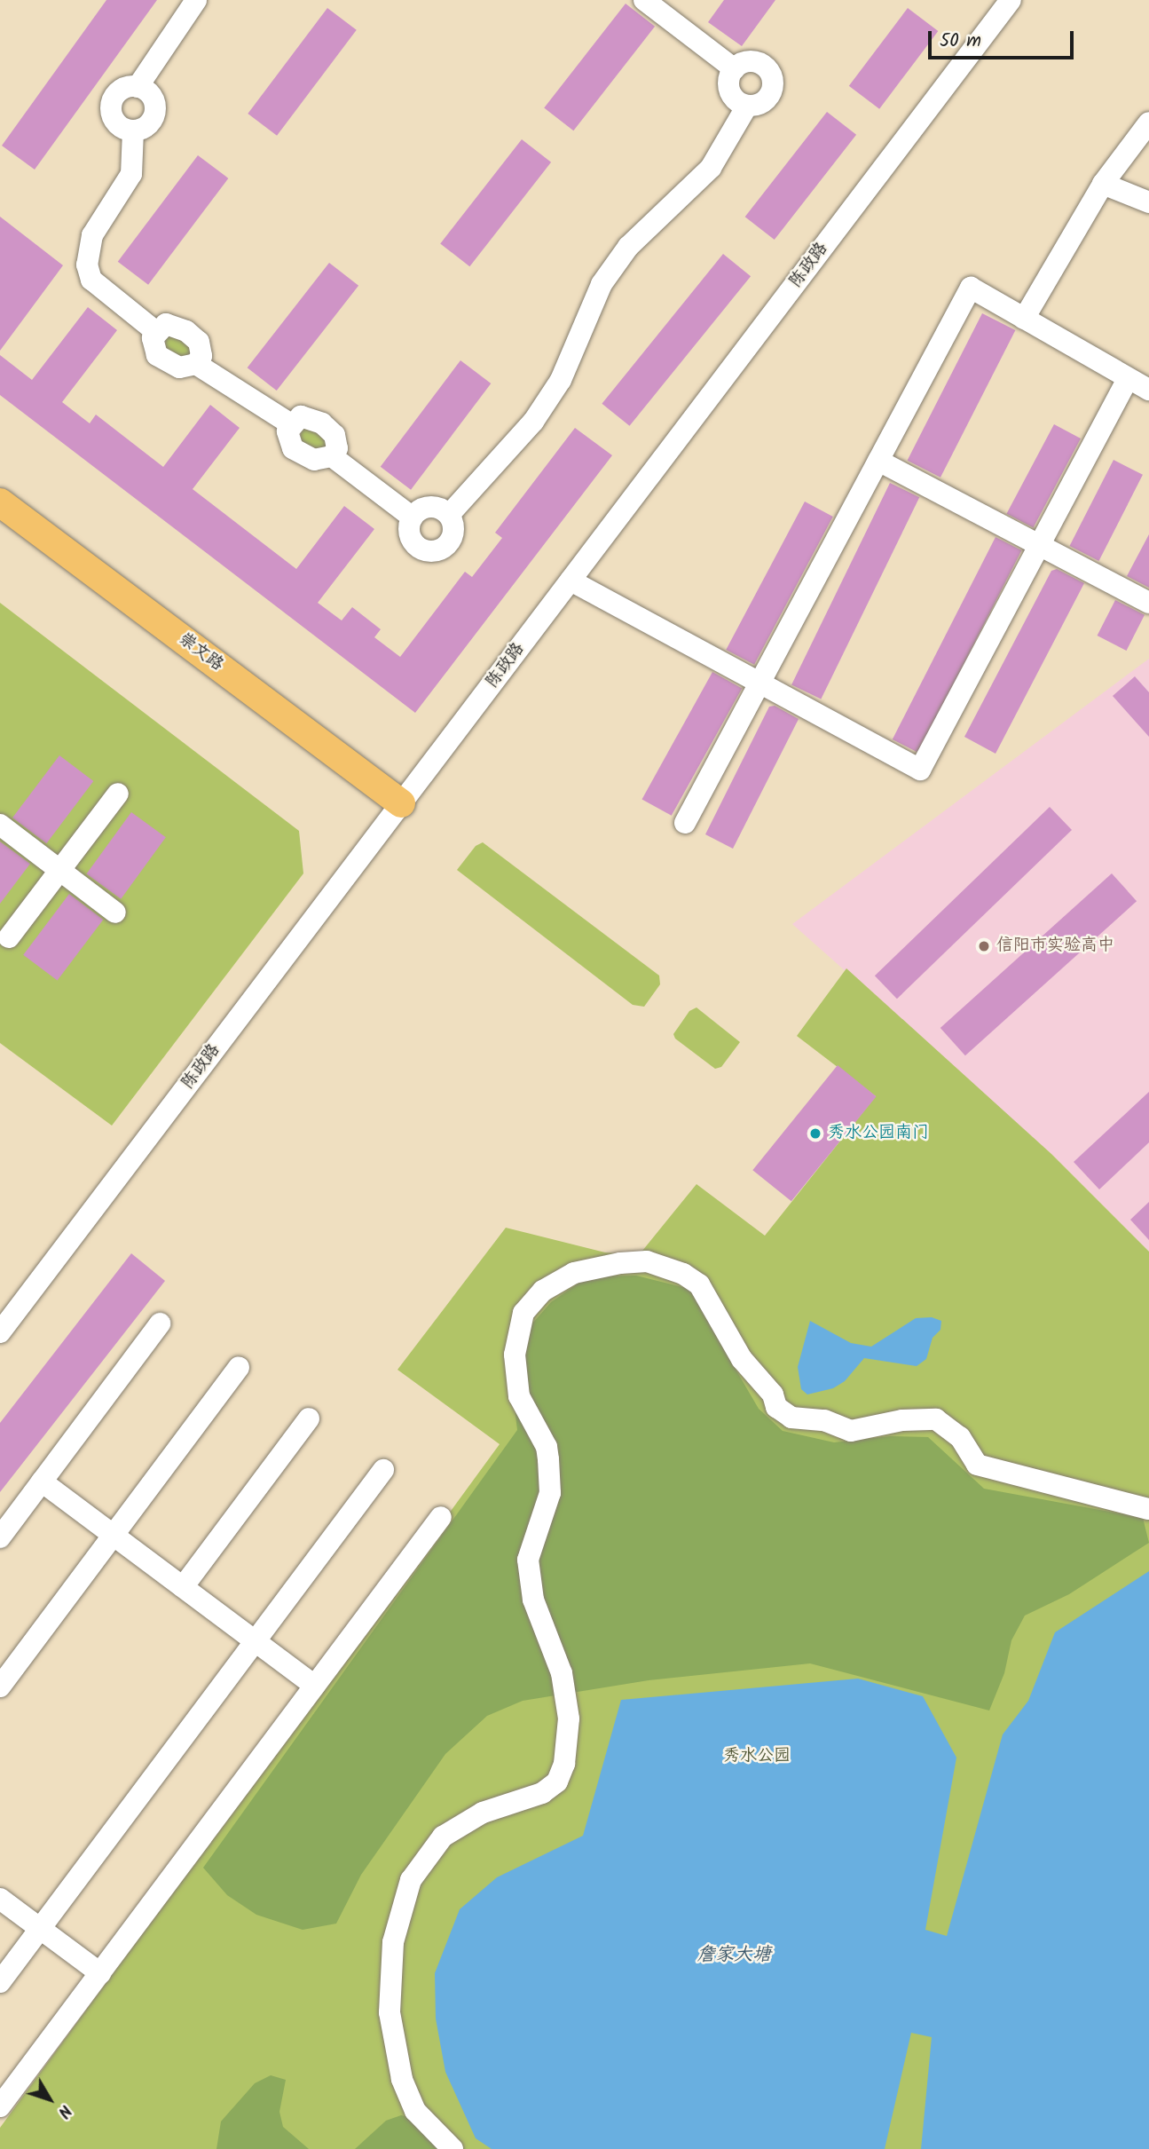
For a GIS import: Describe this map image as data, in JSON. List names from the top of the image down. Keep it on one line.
{"streets":{"main road":["崇文路"],"street":["陈政路"]},"crossings":[["陈政路","崇文路"]],"water":["詹家大塘"],"parks":["秀水公园"],"places":["信阳市实验高中","秀水公园南门"],"scale_bar":"50 m","north":"bottom right"}
